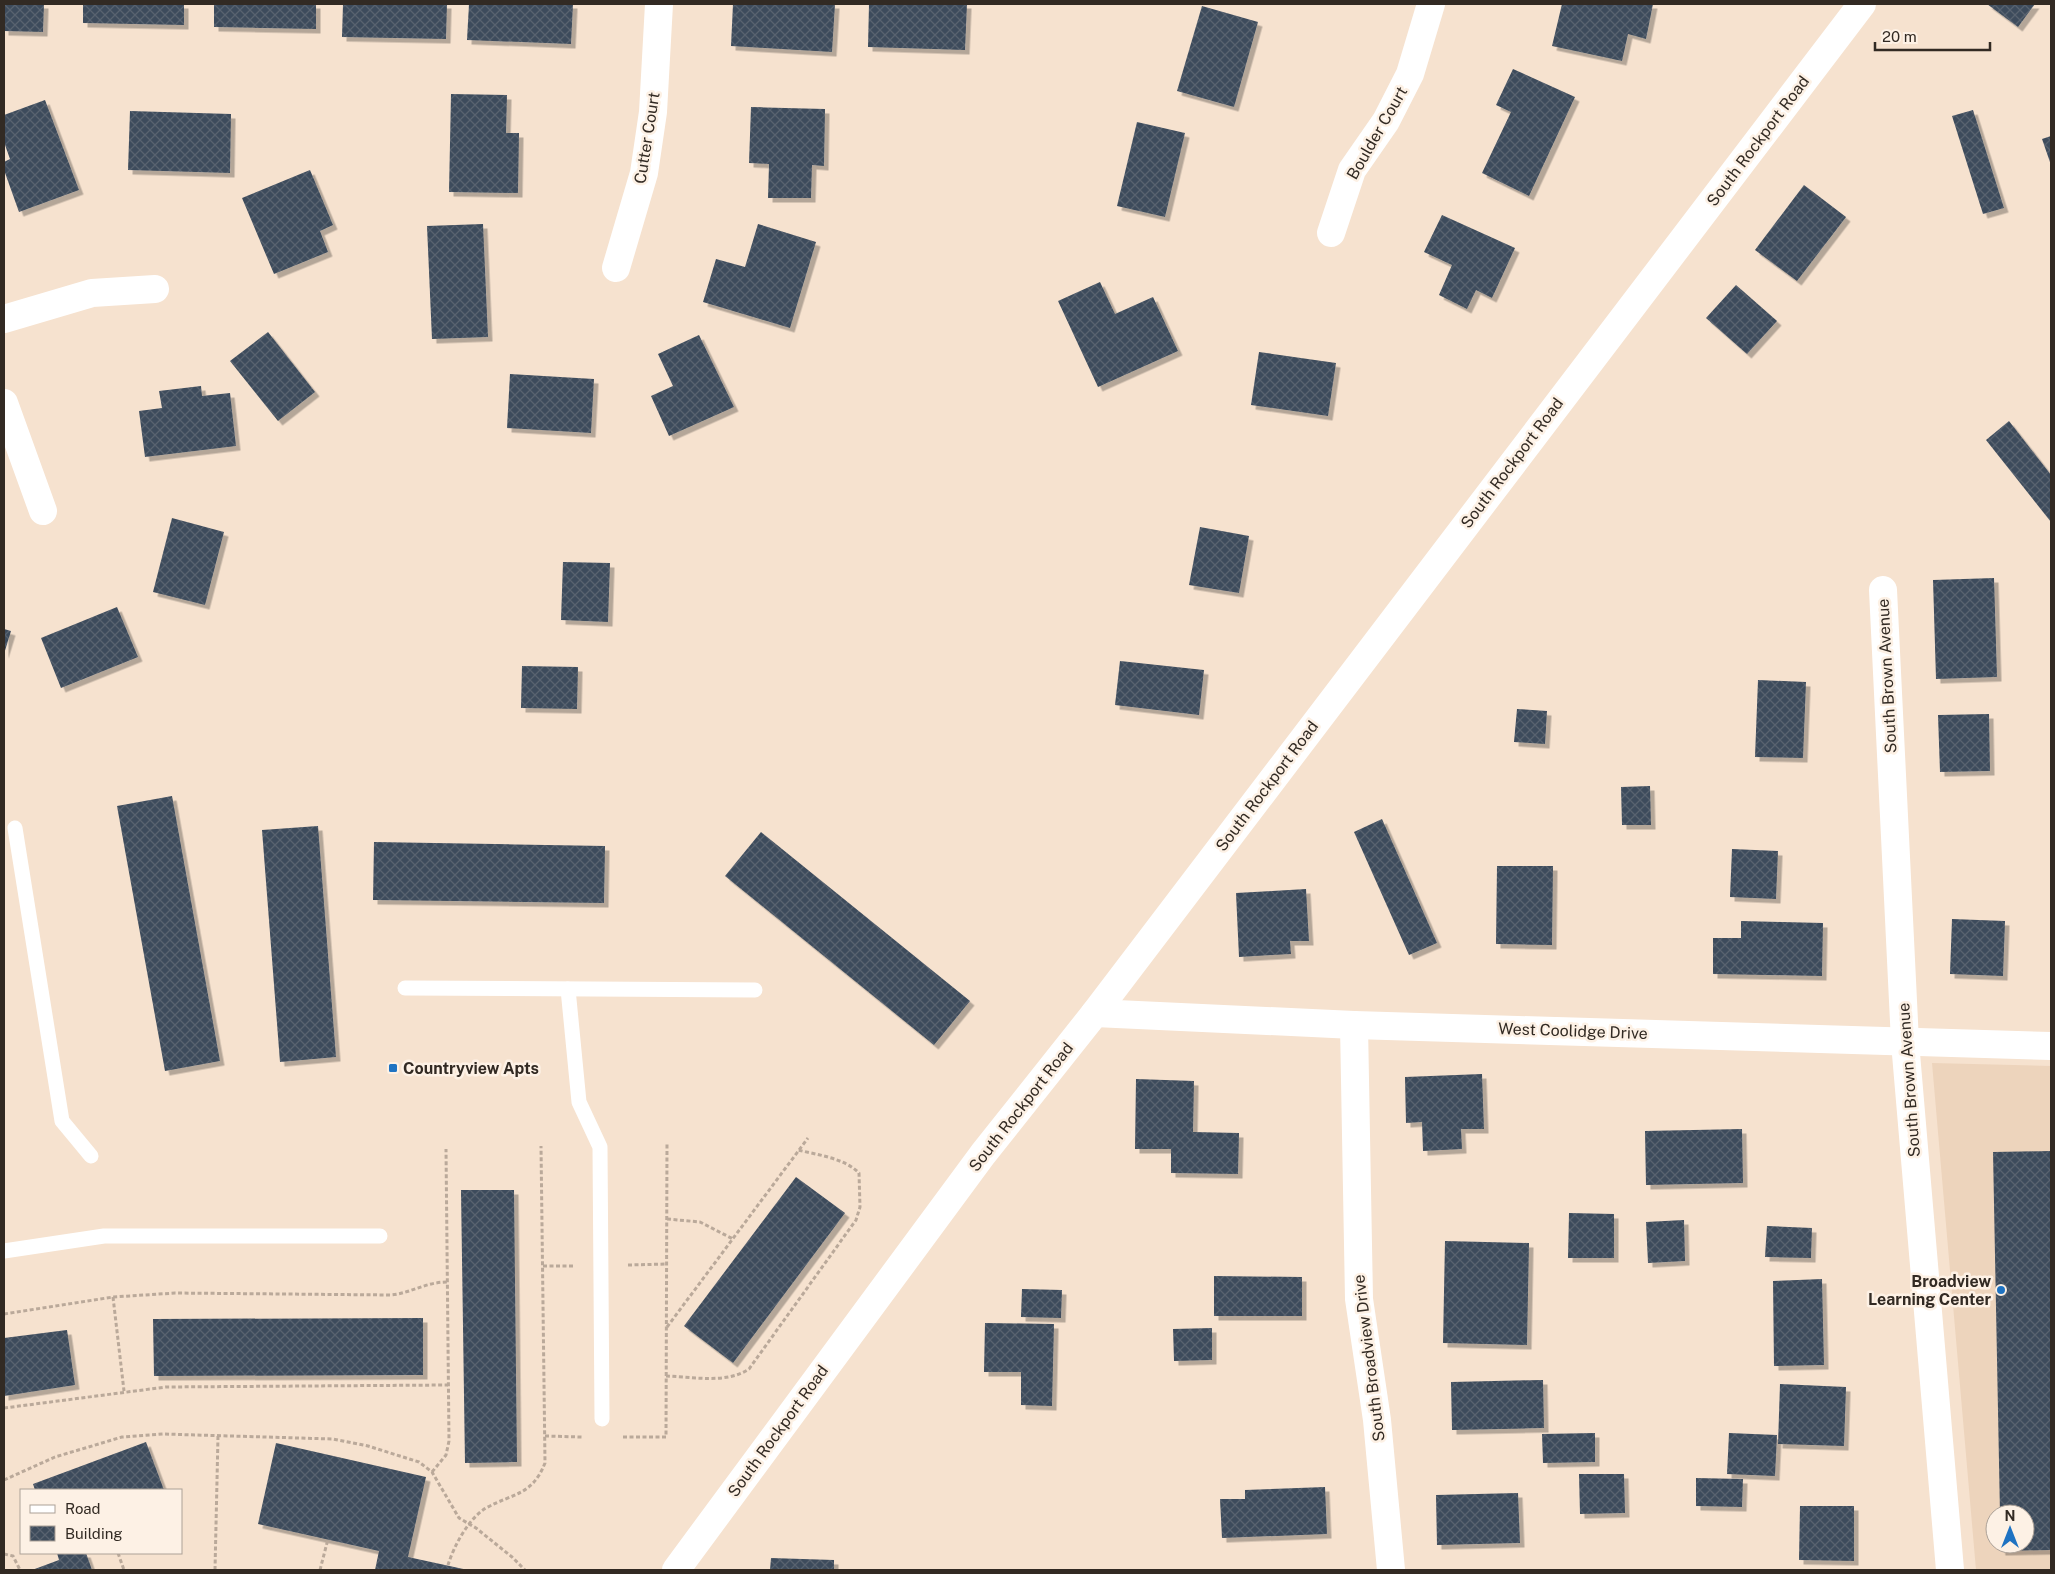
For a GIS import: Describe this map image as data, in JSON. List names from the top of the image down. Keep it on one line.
{"streets":{"street":["Boulder Court","Cutter Court","South Rockport Road","South Brown Avenue","West Coolidge Drive","South Broadview Drive"]},"crossings":[["South Rockport Road","West Coolidge Drive"],["South Brown Avenue","West Coolidge Drive"],["West Coolidge Drive","South Broadview Drive"]],"places":{"transit":["Countryview Apts"],"other":["Broadview Learning Center"]},"legend":["Road","Building"],"scale_bar":"20 m","north":"top"}
